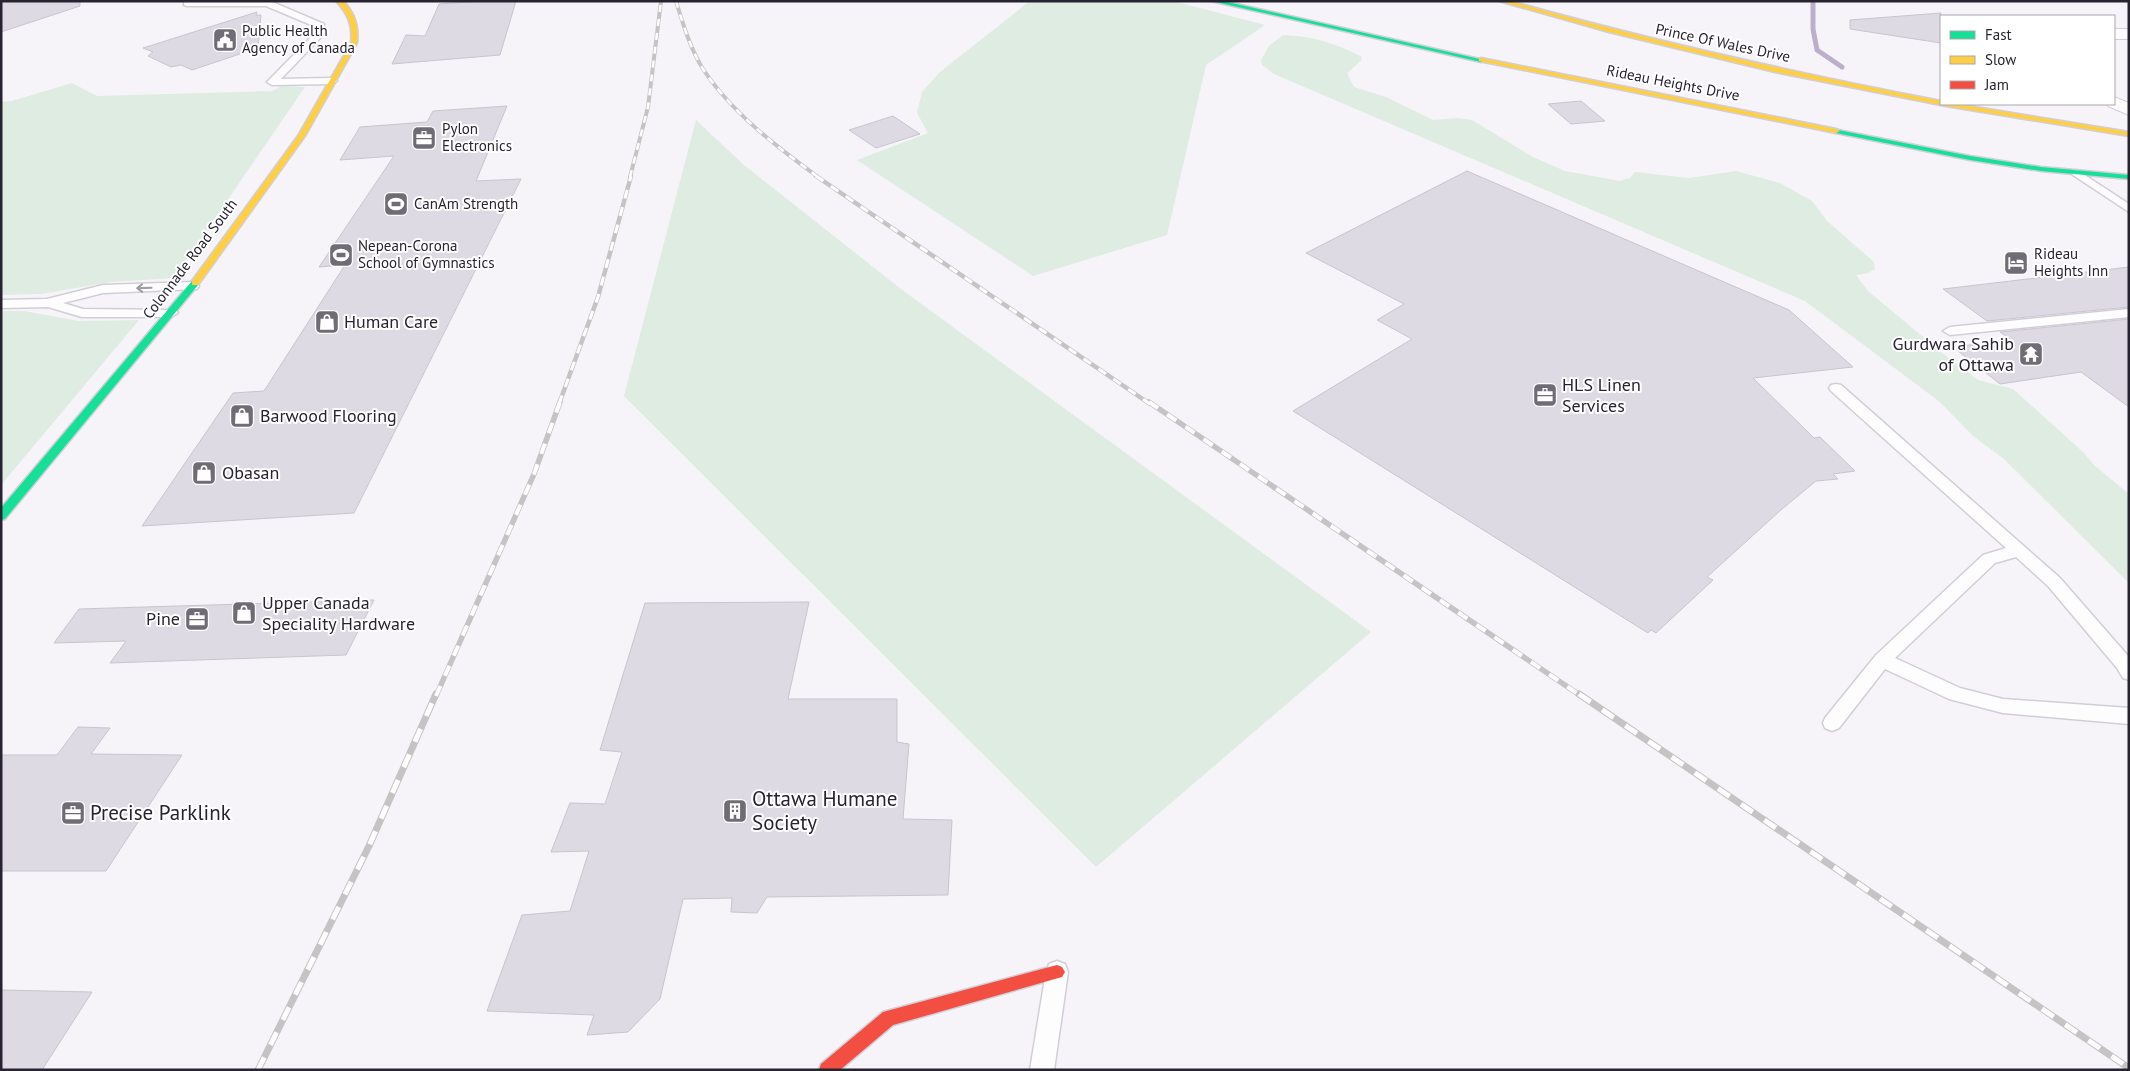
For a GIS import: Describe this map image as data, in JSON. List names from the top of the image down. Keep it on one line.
{"streets":{"street":["Prince Of Wales Drive","Rideau Heights Drive","Colonnade Road South"]},"places":{"public building":["Public Health Agency of Canada"],"office":["Pylon Electronics","HLS Linen Services","Pine","Precise Parklink"],"sports":["CanAm Strength","Nepean-Corona School of Gymnastics"],"hotel":["Rideau Heights Inn"],"shop":["Human Care","Barwood Flooring","Obasan","Upper Canada Speciality Hardware"],"temple":["Gurdwara Sahib of Ottawa"],"building":["Ottawa Humane Society"]},"legend":["Fast","Slow","Jam"]}
